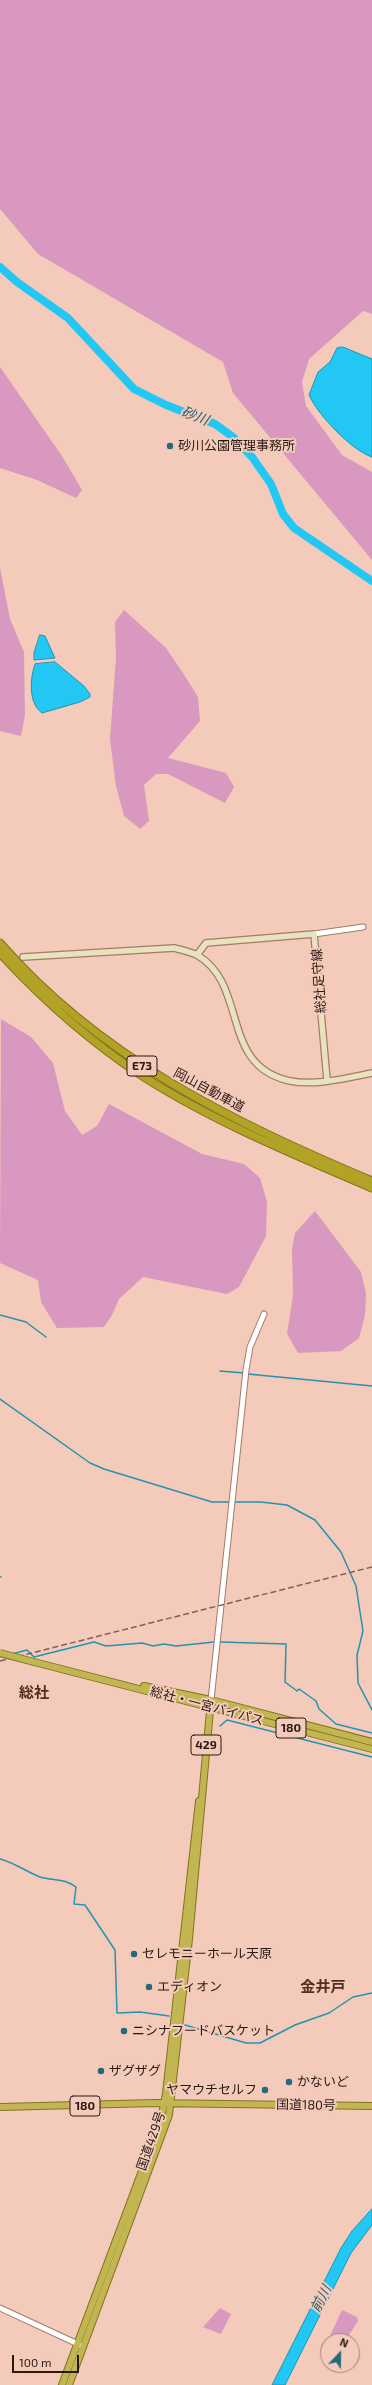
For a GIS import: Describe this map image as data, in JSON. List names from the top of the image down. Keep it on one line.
{"streets":{"highway":["E73","岡山自動車道","総社・一宮バイパス","180","429","国道180号","国道429号"],"main road":["総社足守線"]},"crossings":[["総社・一宮バイパス","国道429号"],["国道180号","国道429号"]],"districts":["総社","金井戸"],"water":["砂川","前川"],"places":["砂川公園管理事務所","セレモニーホール天原","エディオン","ニシナフードバスケット","ザグザグ","かないど","ヤマウチセルフ"],"scale_bar":"100 m","north":"top"}
